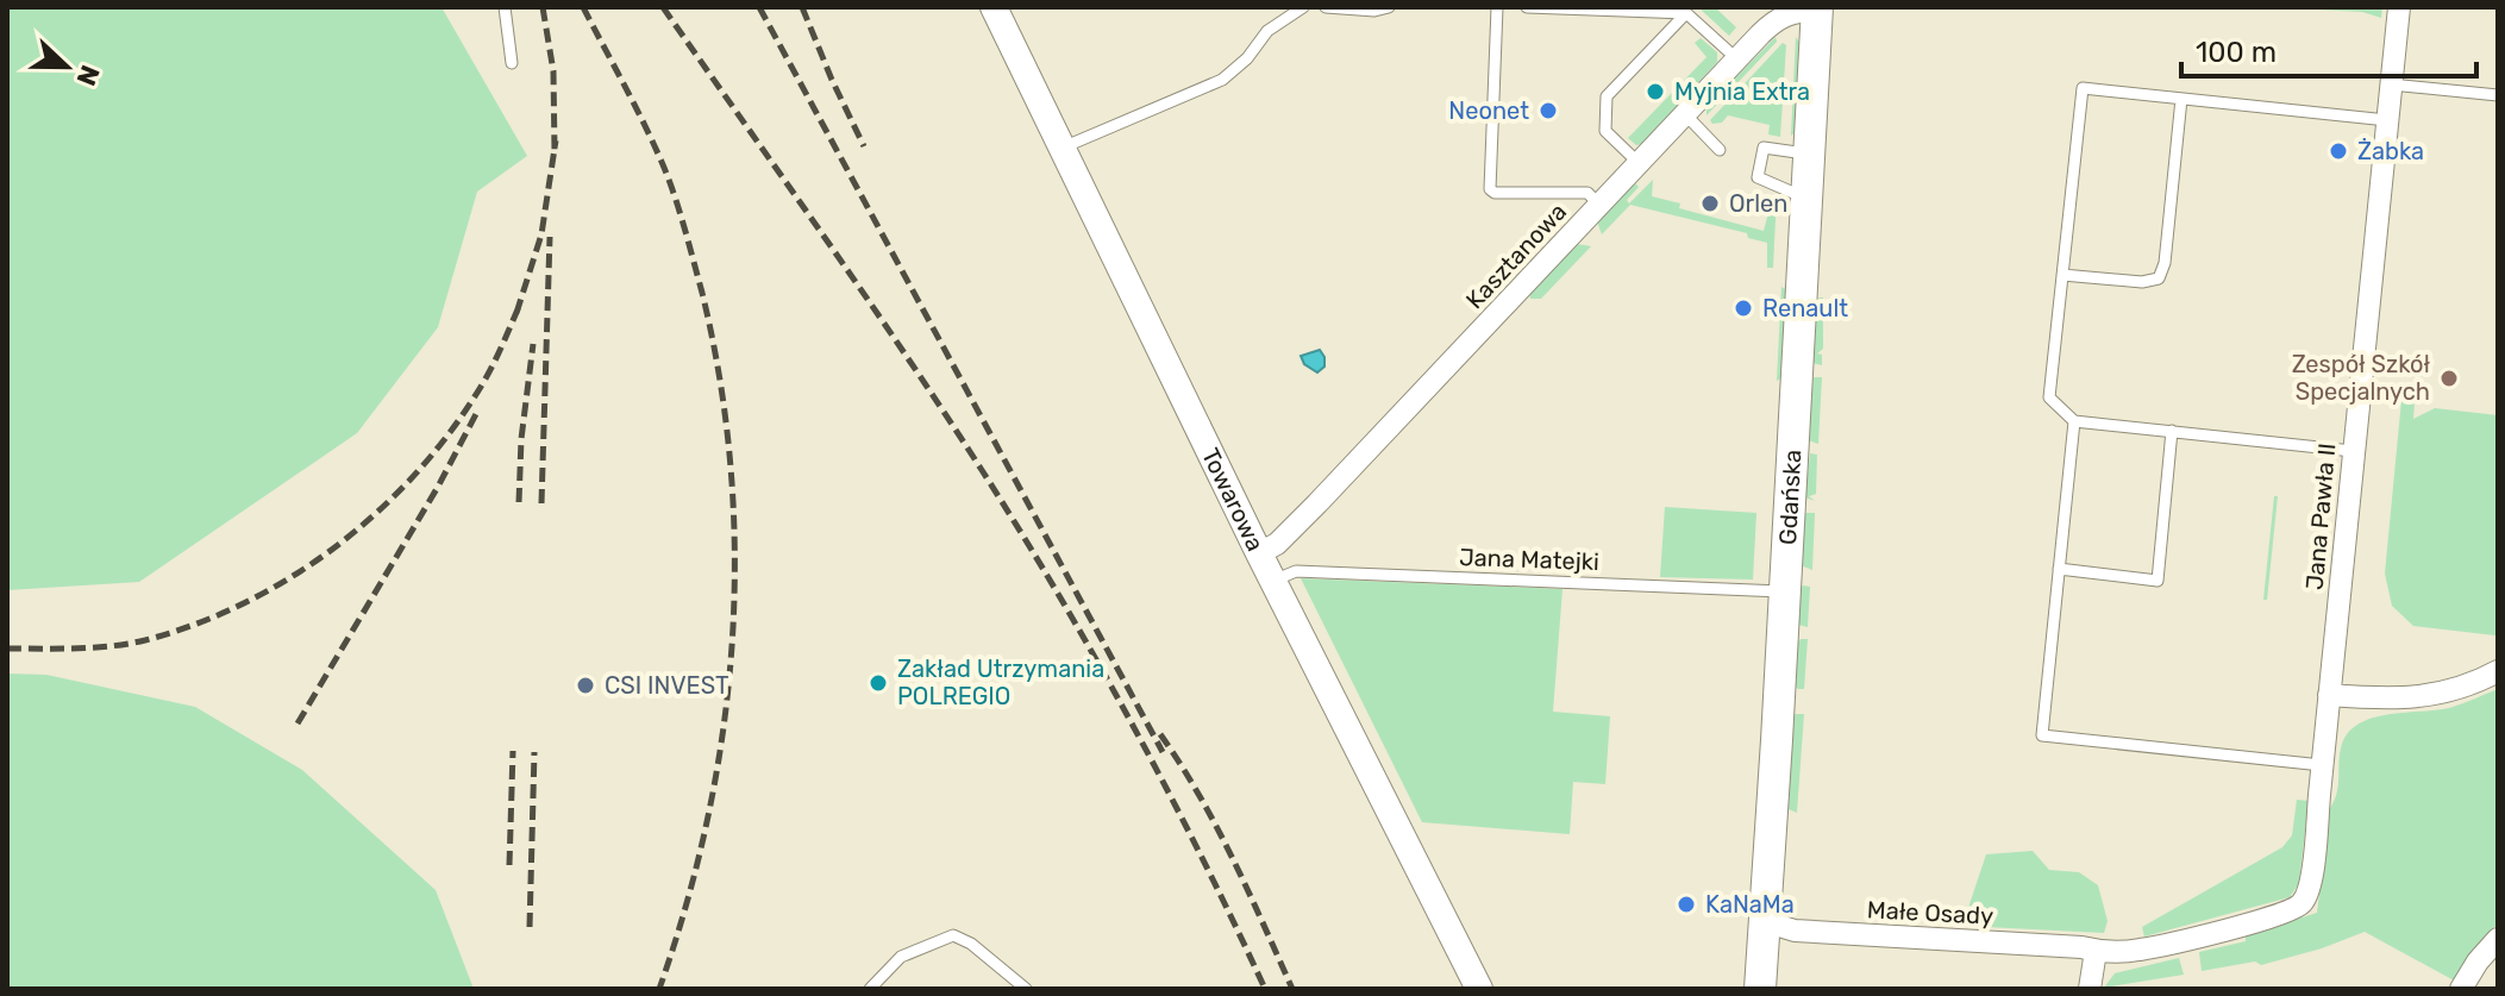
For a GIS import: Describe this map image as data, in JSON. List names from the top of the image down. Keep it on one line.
{"streets":{"main road":["Gdańska"],"street":["Kasztanowa","Towarowa","Jana Pawła II","Małe Osady"],"lane":["Jana Matejki"]},"crossings":[["Kasztanowa","Gdańska"],["Kasztanowa","Towarowa"],["Gdańska","Jana Matejki"],["Gdańska","Małe Osady"],["Towarowa","Jana Matejki"],["Jana Pawła II","Małe Osady"]],"places":["Myjnia Extra","Neonet","Żabka","Orlen","Renault","Zespół Szkół Specjalnych","Zakład Utrzymania POLREGIO","CSI INVEST","KaNaMa"],"scale_bar":"100 m","north":"right"}
